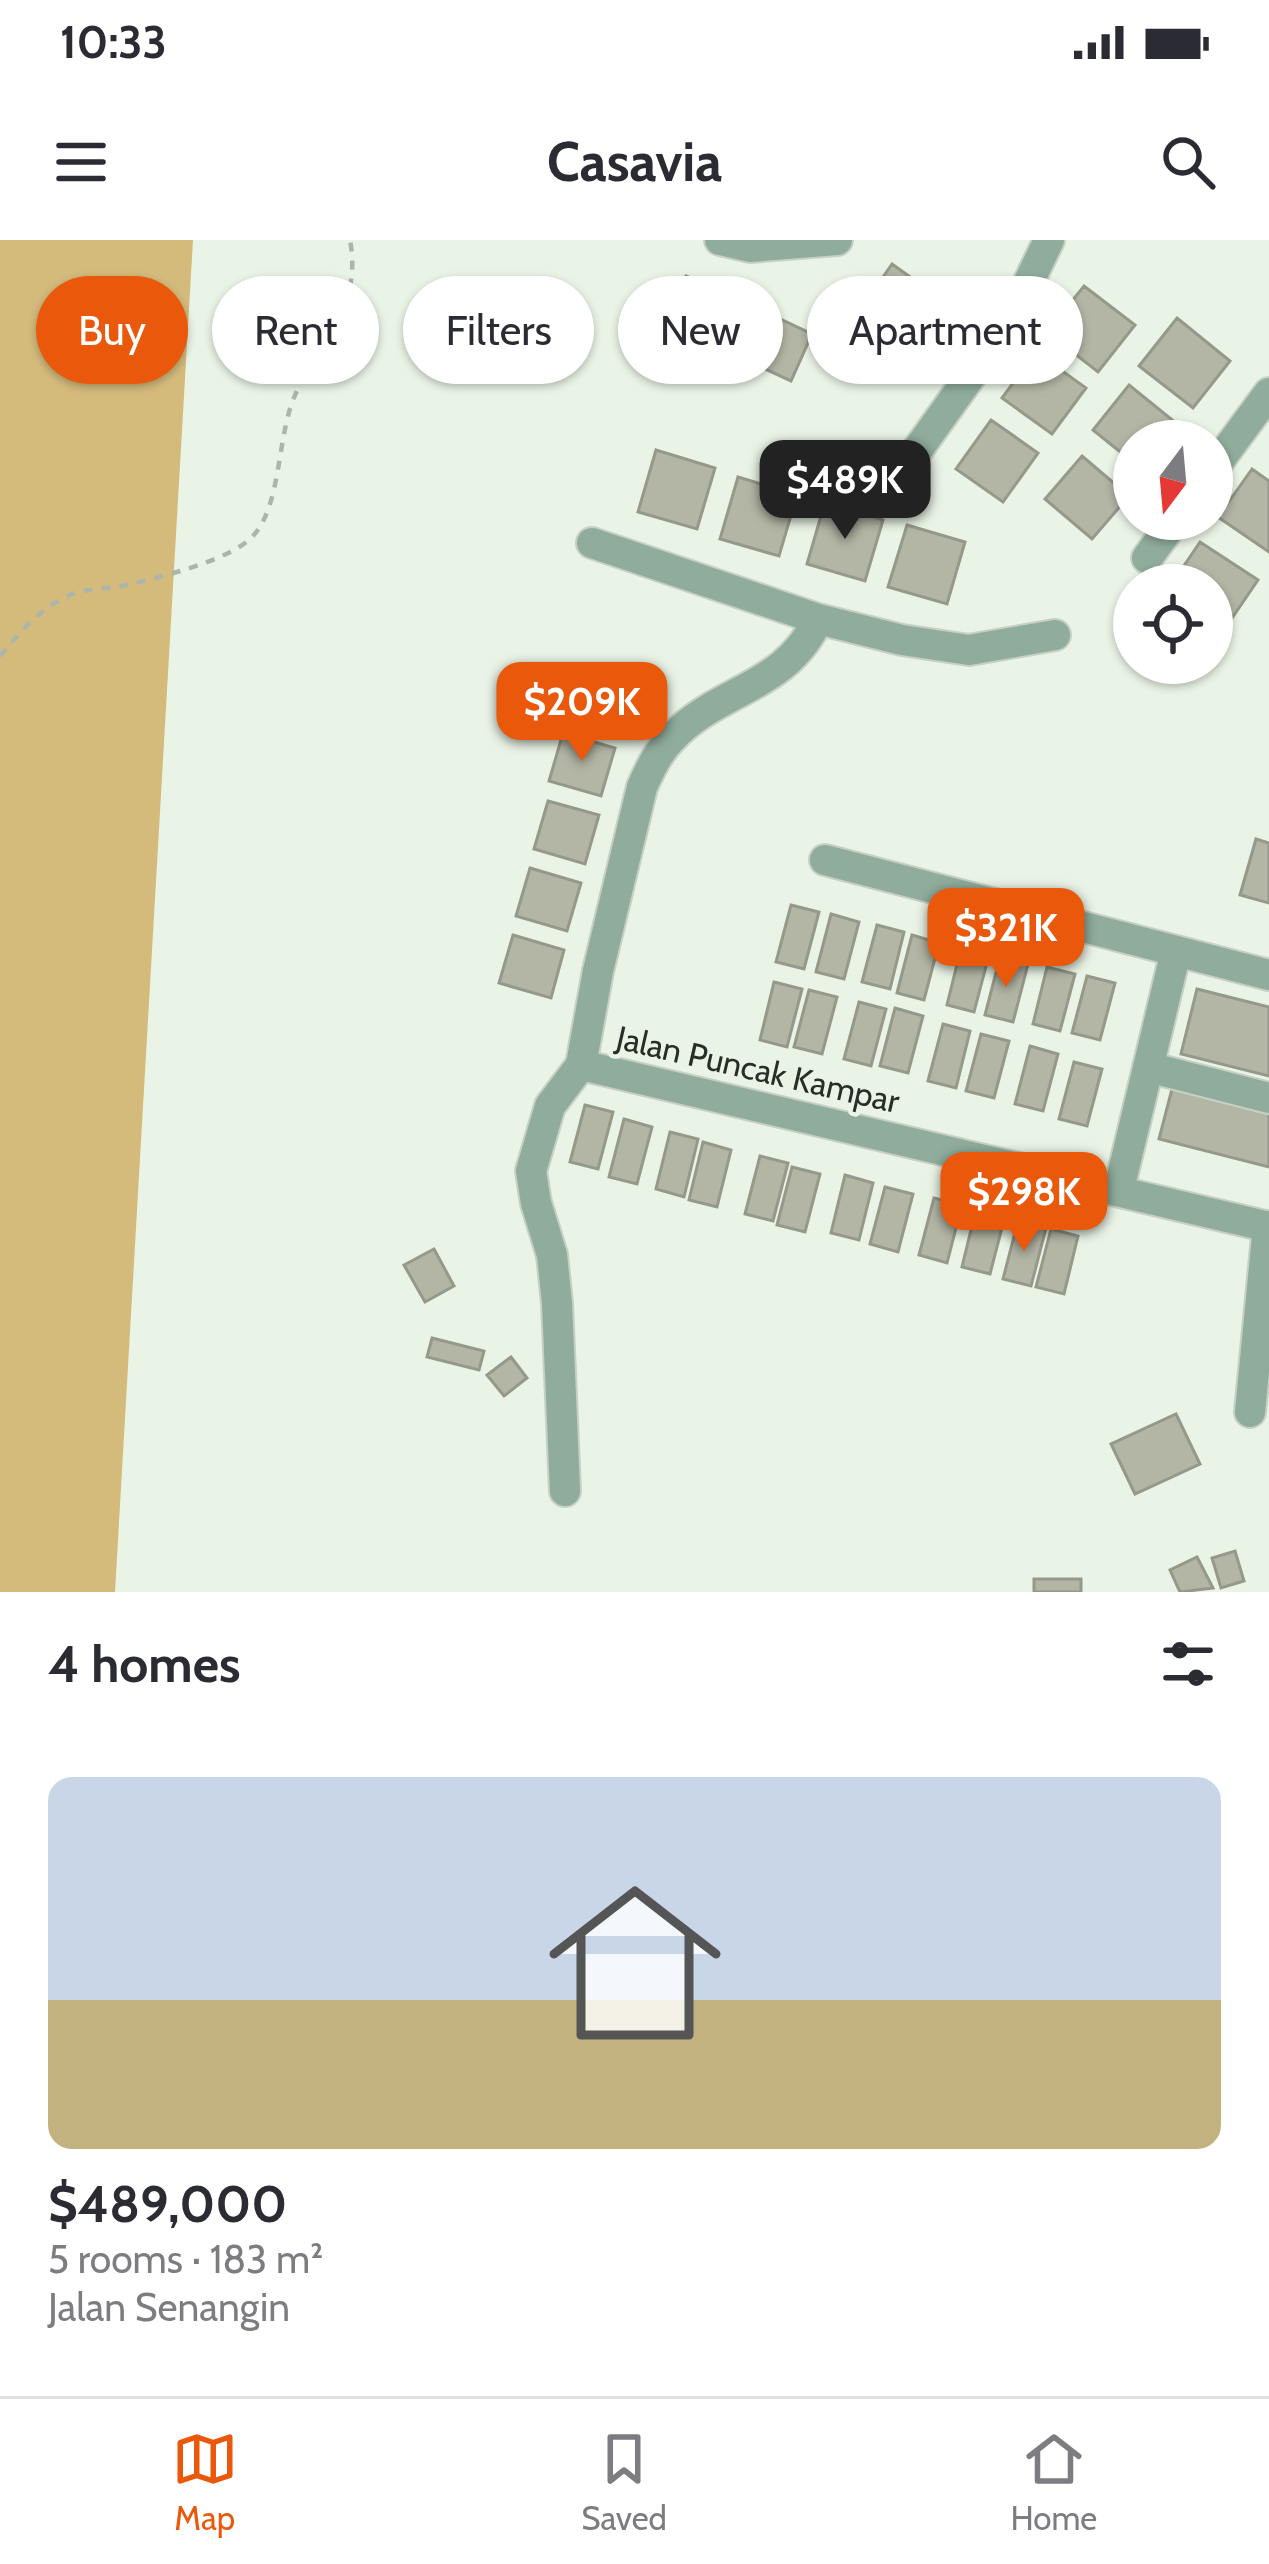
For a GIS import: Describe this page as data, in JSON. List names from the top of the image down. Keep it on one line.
{"streets":{"street":["Jalan Puncak Kampar"]},"north":"bottom","page":{"status":"10:33","header":"Casavia","chip":["Buy","Rent","Filters","New","Apartment"],"price":["$489K","$209K","$321K","$298K"],"heading":"4 homes","list":[{"name":"$489,000","note":"5 rooms · 183 m² · Jalan Senangin"}],"tabs":["Map","Saved","Home"]}}
